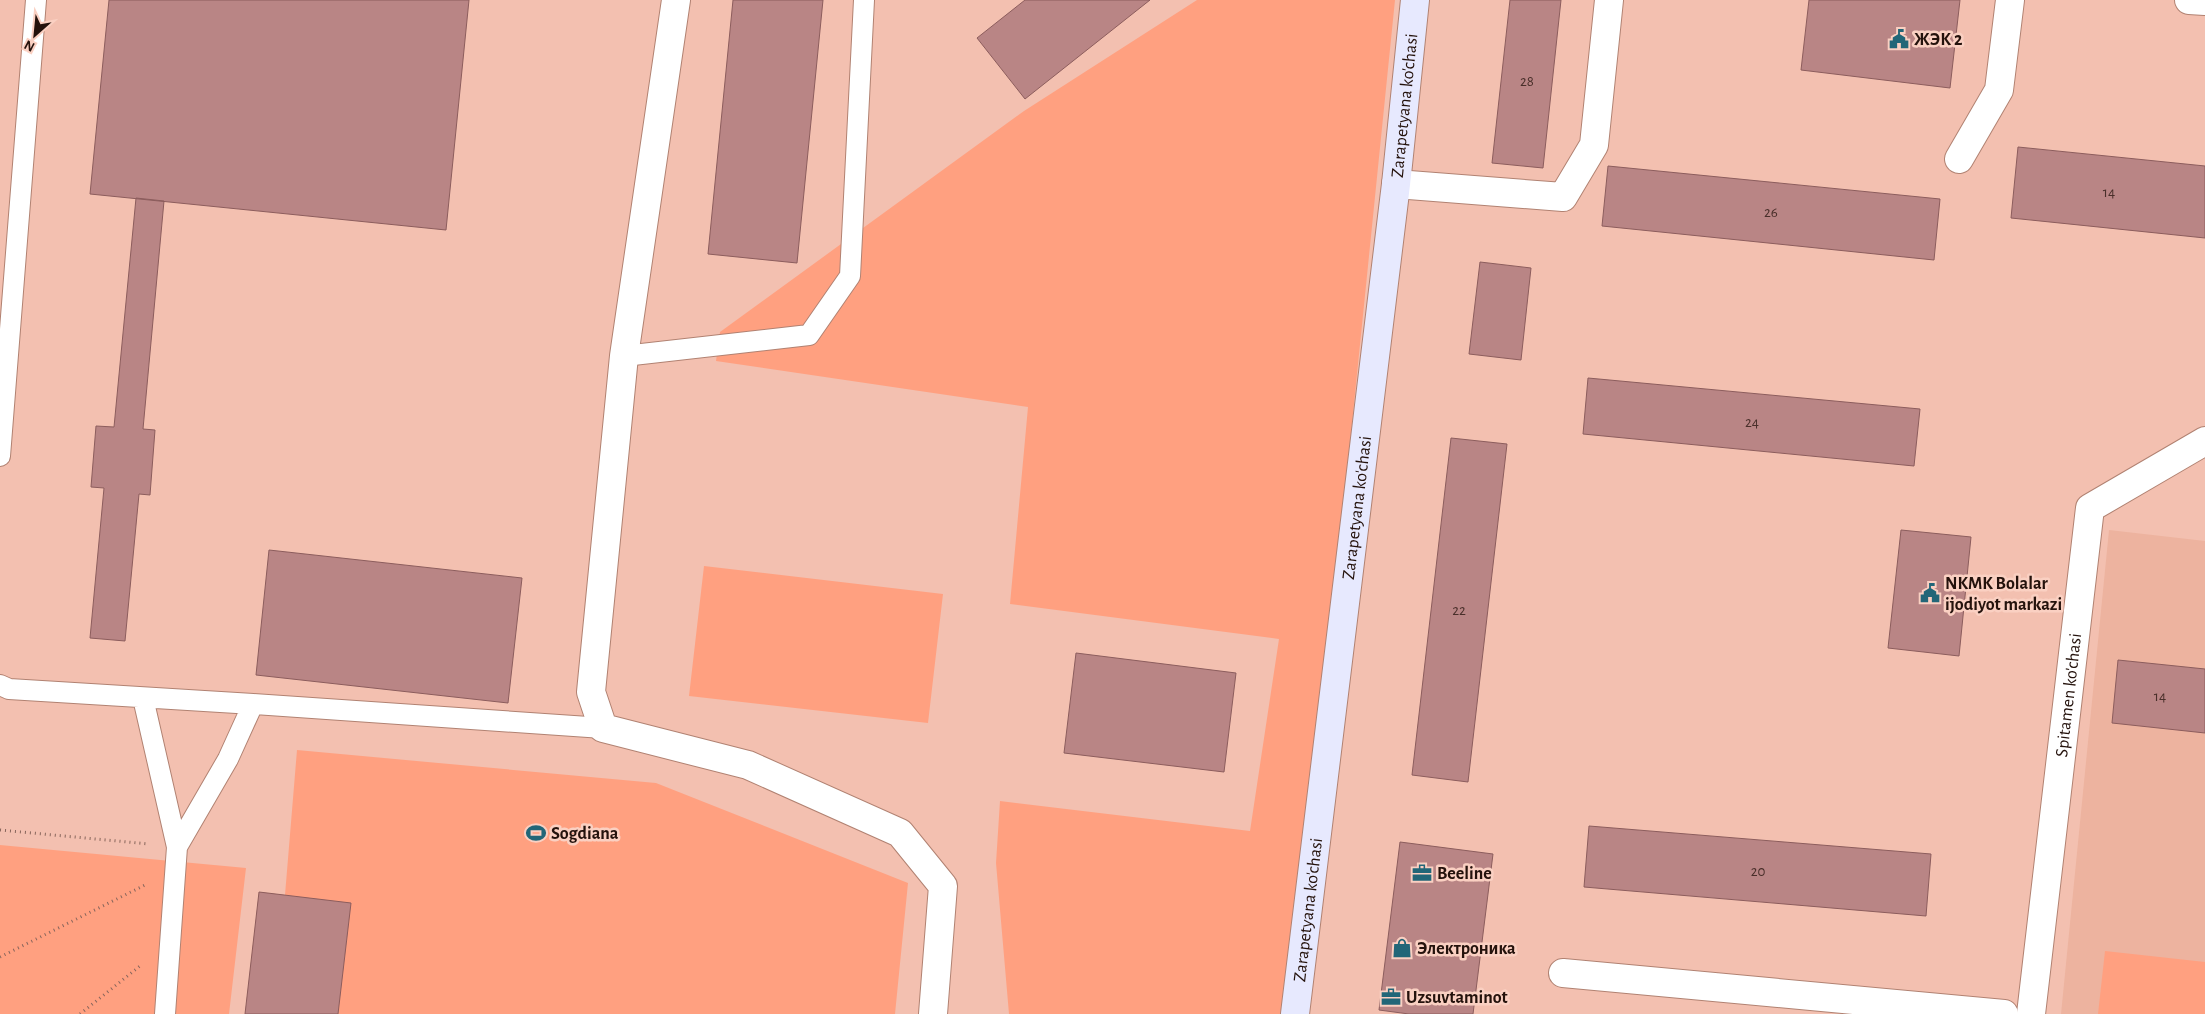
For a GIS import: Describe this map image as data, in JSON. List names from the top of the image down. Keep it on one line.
{"streets":{"street":["Zarapetyana ko'chasi","Spitamen ko'chasi"]},"places":{"public building":["ЖЭК 2","NKMK Bolalar ijodiyot markazi"],"sports":["Sogdiana"],"office":["Beeline","Uzsuvtaminot"],"shop":["Электроника"]},"house_numbers":["28","14","26","24","22","14","20"],"north":"bottom left"}
